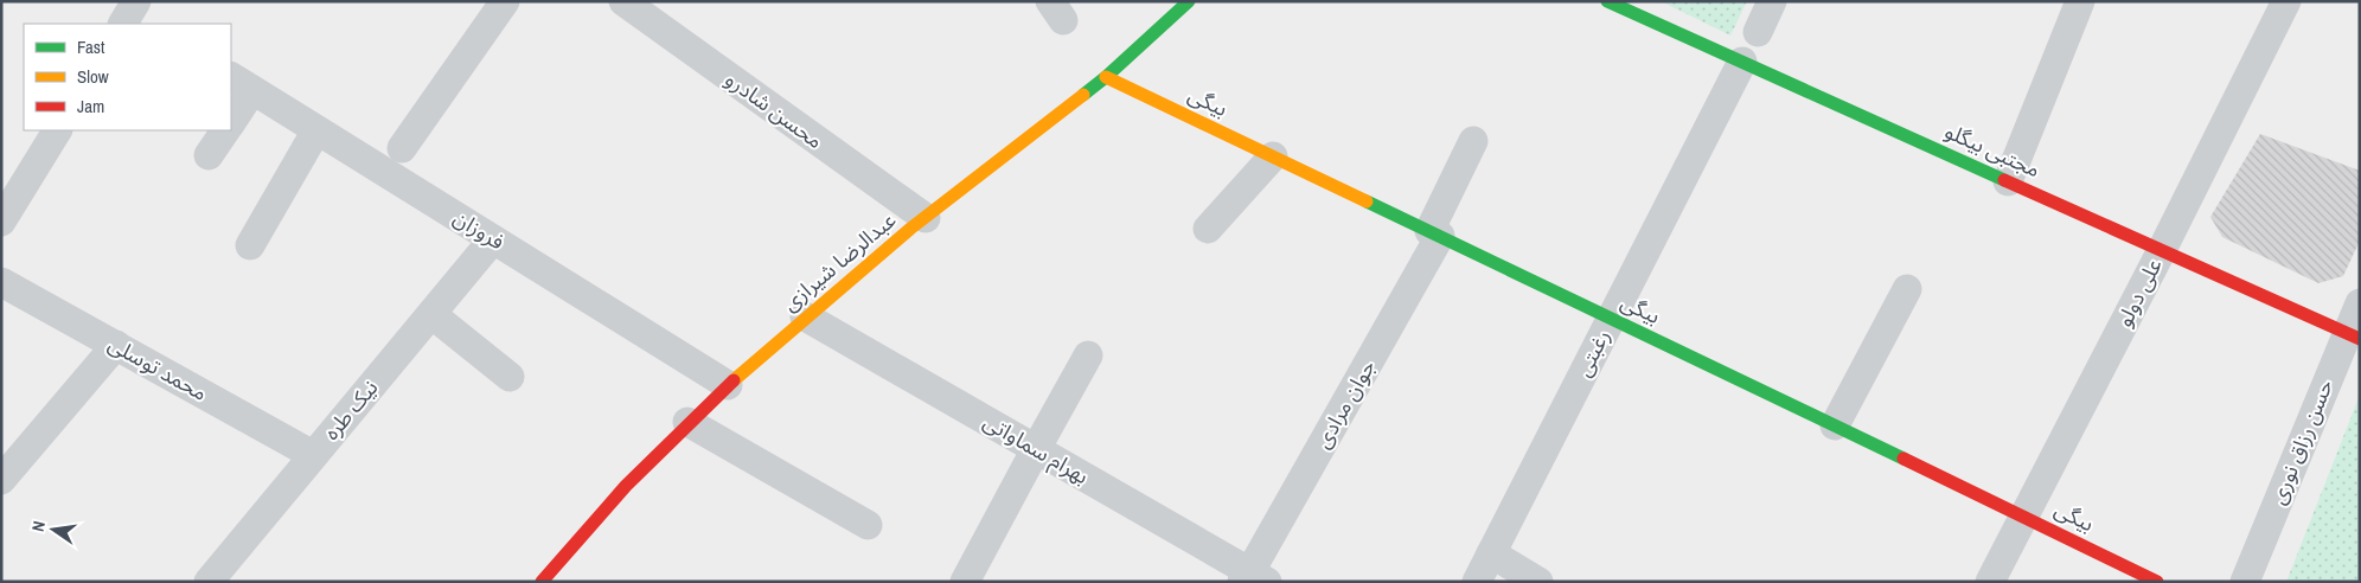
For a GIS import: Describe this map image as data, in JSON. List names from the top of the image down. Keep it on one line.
{"streets":{"street":["بیگی","محسن شادرو","مجتبی بیگلو","فروزان","عبدالرضا شیرازی","علی دولو","رغبتی","محمد توسلی","جوان مرادی","نیک طره","حسن رزاق نوری","بهرام سماواتی"]},"crossings":[["بیگی","عبدالرضا شیرازی"],["بیگی","علی دولو"],["بیگی","رغبتی"],["بیگی","جوان مرادی"],["محسن شادرو","عبدالرضا شیرازی"],["مجتبی بیگلو","علی دولو"],["مجتبی بیگلو","رغبتی"],["مجتبی بیگلو","حسن رزاق نوری"],["فروزان","عبدالرضا شیرازی"],["فروزان","نیک طره"],["عبدالرضا شیرازی","بهرام سماواتی"],["محمد توسلی","نیک طره"],["جوان مرادی","بهرام سماواتی"]],"legend":["Fast","Slow","Jam"],"north":"left"}
